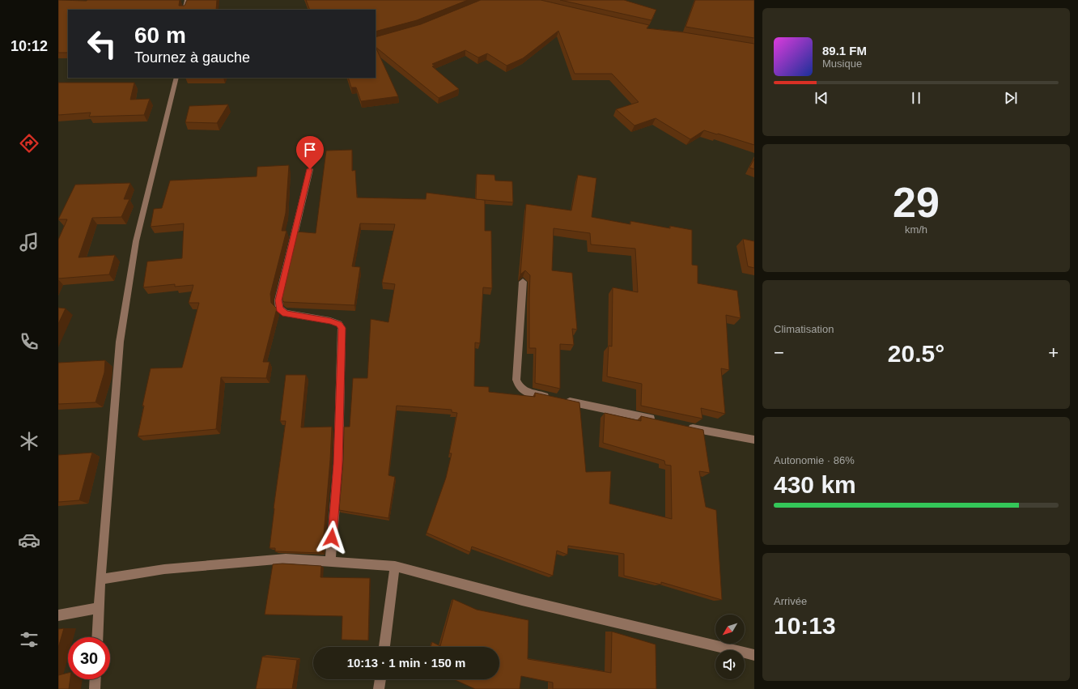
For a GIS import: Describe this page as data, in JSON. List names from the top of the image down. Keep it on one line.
{"north":"bottom left","page":{"tabs":"10:12","turn":["60 m","Tournez à gauche"],"song":["89.1 FM","Musique"],"tile":[["29","km/h"],"Climatisation",["Autonomie · 86%","430 km"],["Arrivée","10:13"]],"heat":["−","20.5°","+"],"limit":"30","trip":"10:13 · 1 min · 150 m"}}
